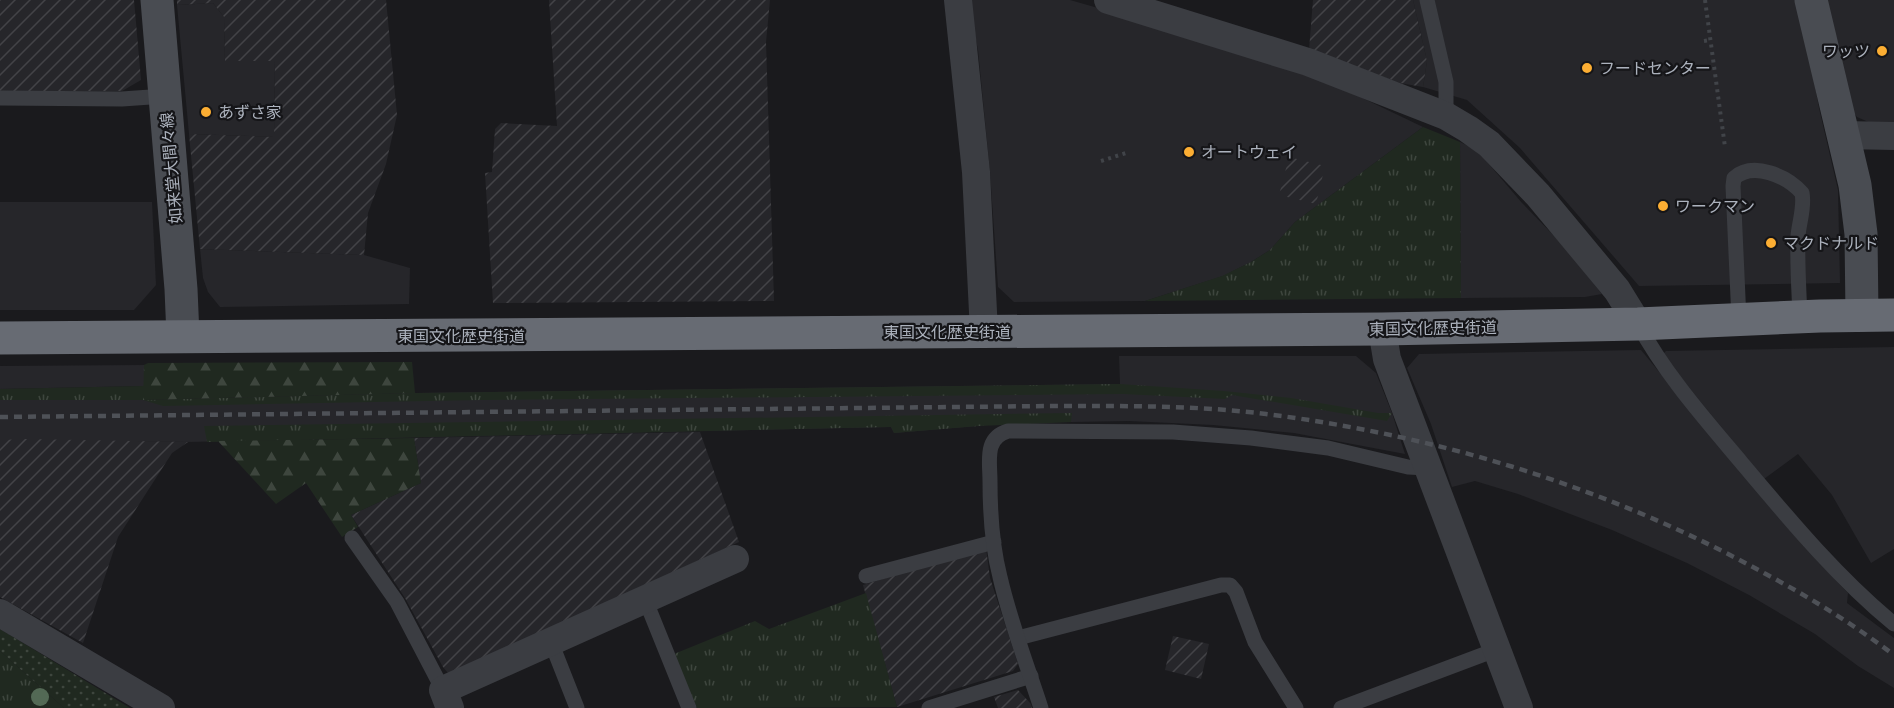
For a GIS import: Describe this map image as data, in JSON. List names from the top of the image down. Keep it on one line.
{"streets":{"highway":["東国文化歴史街道"],"main road":["如来堂大間々線"]},"crossings":[["如来堂大間々線","東国文化歴史街道"]],"places":["ワッツ","フードセンター","あずさ家","オートウェイ","ワークマン","マクドナルド"]}
